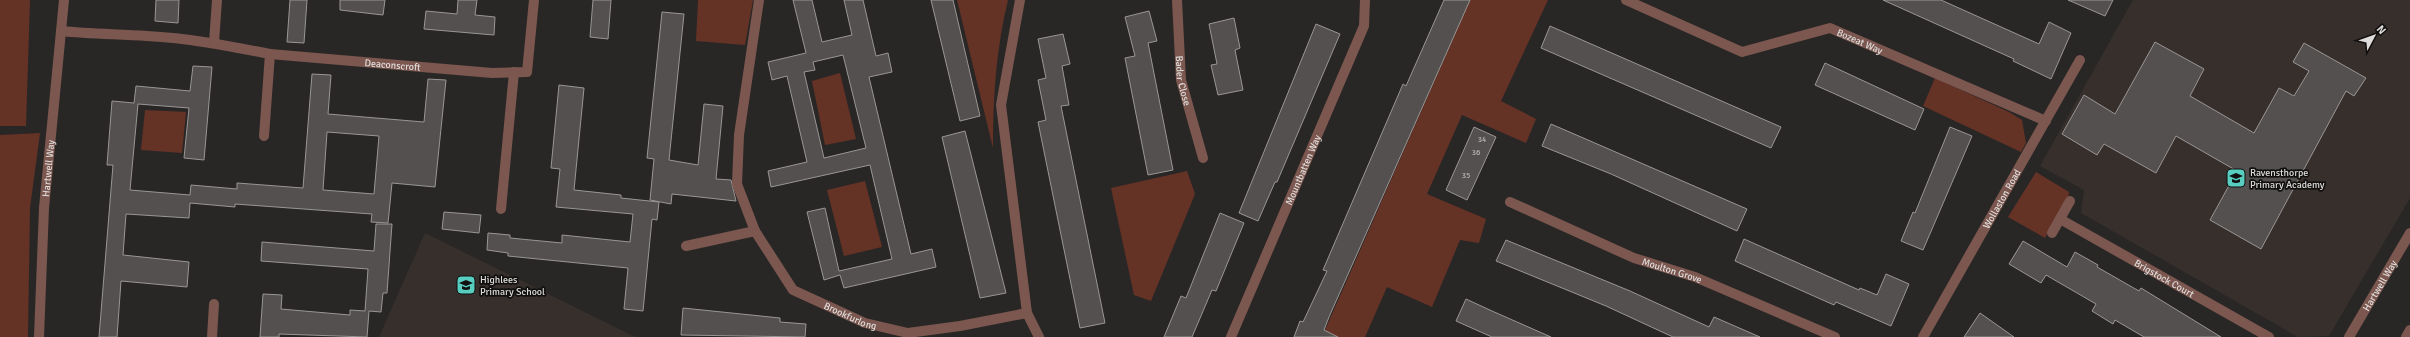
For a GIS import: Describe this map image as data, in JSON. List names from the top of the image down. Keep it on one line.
{"streets":{"street":["Bozeat Way","Deaconscroft","Bader Close","Hartwell Way","Mountbatten Way","Wollaston Road","Moulton Grove","Brigstock Court","Brookfurlong"]},"crossings":[["Bozeat Way","Wollaston Road"],["Deaconscroft","Hartwell Way"]],"places":{"school or university":["Ravensthorpe Primary Academy","Highlees Primary School"]},"house_numbers":["34","36","35"],"north":"top right"}
